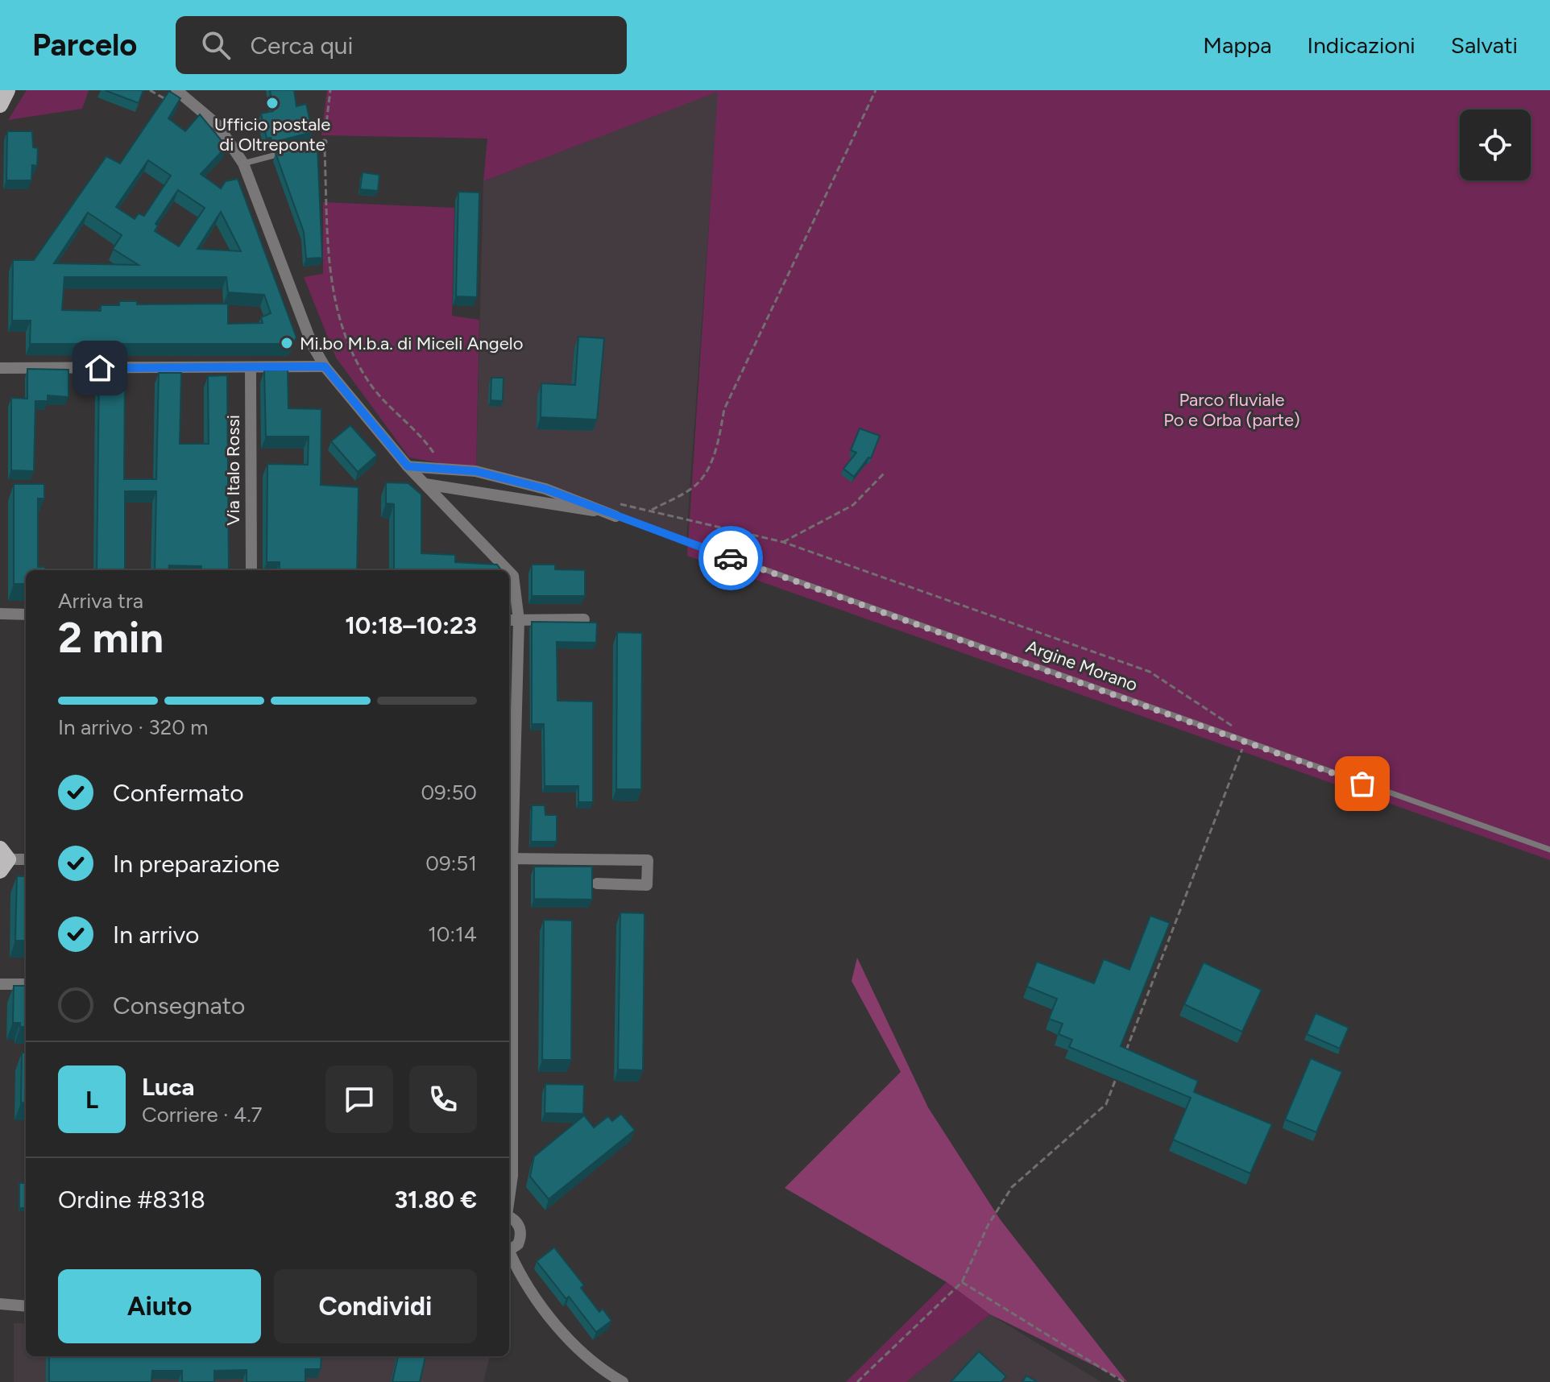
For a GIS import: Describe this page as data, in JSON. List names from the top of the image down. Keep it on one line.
{"streets":{"street":["Via Italo Rossi","Argine Morano"]},"parks":["Parco fluviale Po e Orba (parte)"],"places":["Ufficio postale di Oltreponte","Mi.bo M.b.a. di Miceli Angelo"],"page":{"header":"Parcelo","search":"Cerca qui","nav":["Mappa","Indicazioni","Salvati"],"heading":["2 min","Arriva tra","10:18–10:23"],"panel":["Luca","Corriere · 4.7","Ordine #8318","31.80 €"],"bar":"In arrivo · 320 m","list":[["Confermato","09:50"],["In preparazione","09:51"],["In arrivo","10:14"],"Consegnato"],"round":"L","buttons":["Aiuto","Condividi"]}}
